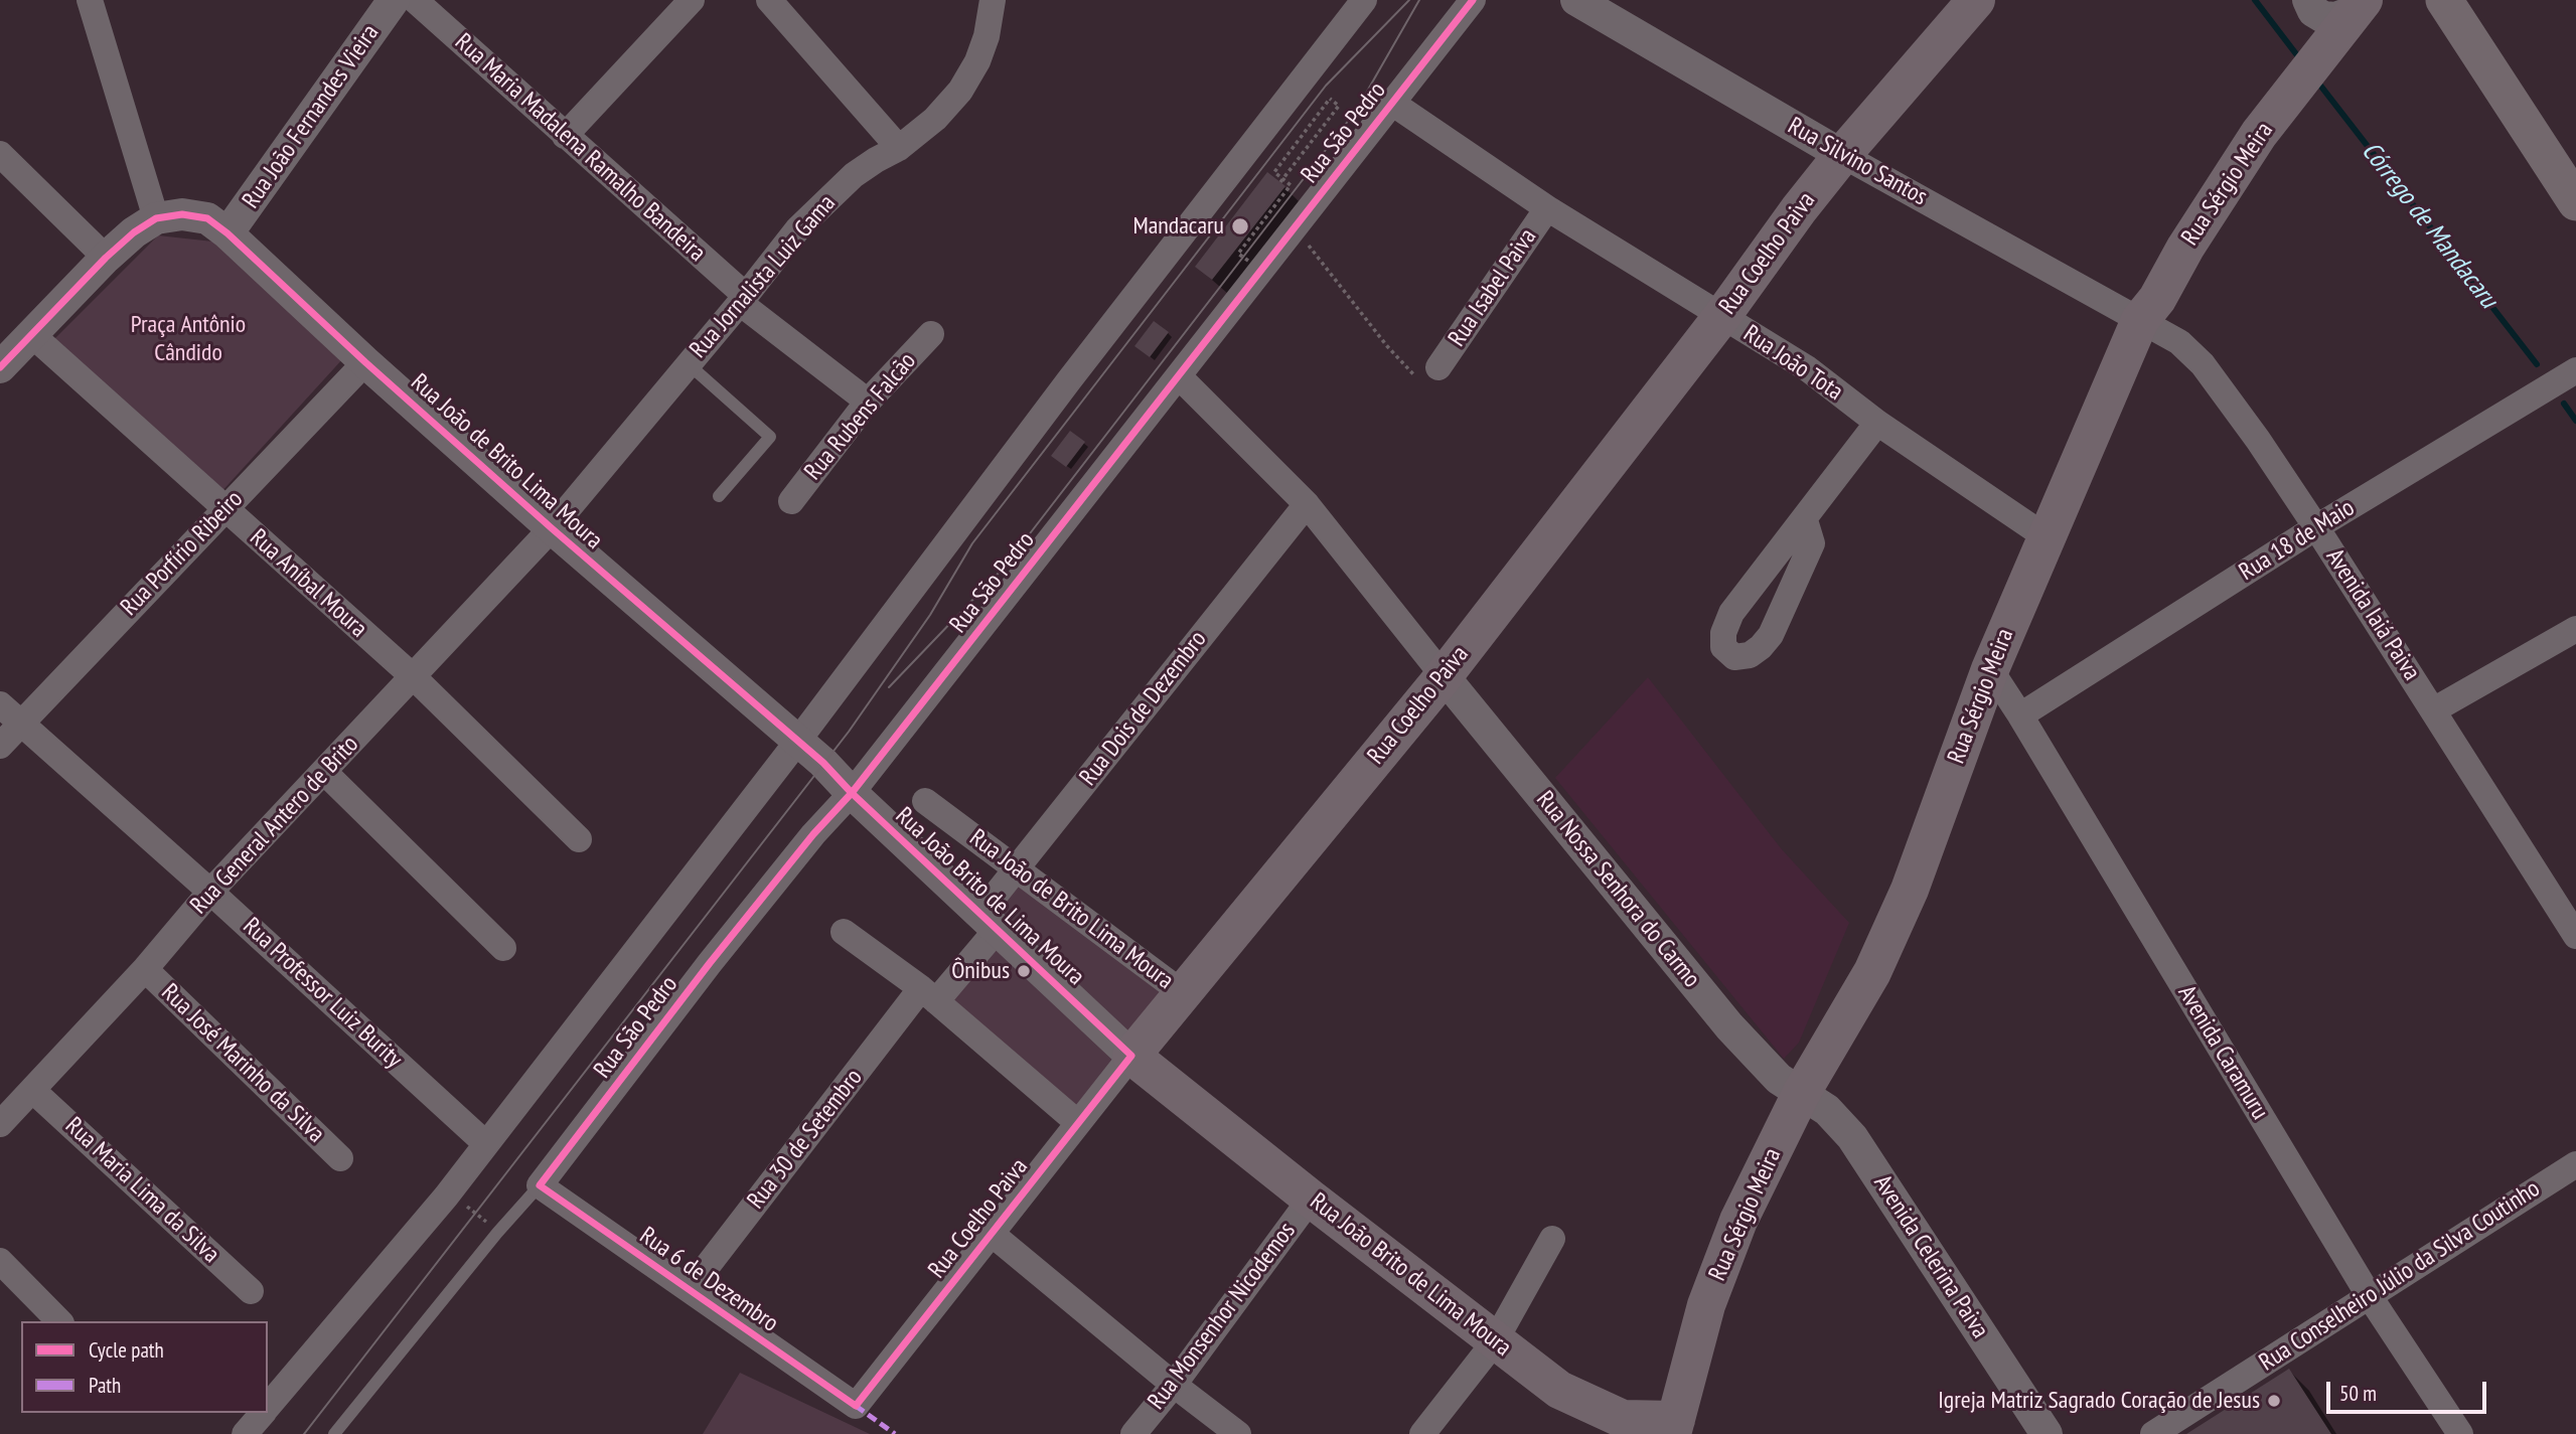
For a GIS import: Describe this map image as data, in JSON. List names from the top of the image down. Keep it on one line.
{"streets":{"main road":["Rua Sérgio Meira","Rua Coelho Paiva","Rua João Brito de Lima Moura"],"street":["Rua João Fernandes Vieira","Rua São Pedro","Rua Maria Madalena Ramalho Bandeira","Rua Silvino Santos","Rua Jornalista Luiz Gama","Rua Isabel Paiva","Rua João Tota","Rua Rubens Falcão","Rua João de Brito Lima Moura","Rua 18 de Maio","Rua Porfírio Ribeiro","Rua Aníbal Moura","Avenida Iaiá Paiva","Rua Dois de Dezembro","Rua General Antero de Brito","Rua Nossa Senhora do Carmo","Rua Professor Luiz Burity","Avenida Caramuru","Rua José Marinho da Silva","Rua 30 de Setembro","Rua Maria Lima da Silva","Avenida Celerina Paiva","Rua Conselheiro Júlio da Silva Coutinho","Rua 6 de Dezembro","Rua Monsenhor Nicodemos"]},"crossings":[["Rua João Fernandes Vieira","Rua João de Brito Lima Moura"],["Rua São Pedro","Rua João Tota"],["Rua São Pedro","Rua João de Brito Lima Moura"],["Rua São Pedro","Rua João Brito de Lima Moura"],["Rua São Pedro","Rua Professor Luiz Burity"],["Rua São Pedro","Rua 6 de Dezembro"],["Rua Maria Madalena Ramalho Bandeira","Rua Jornalista Luiz Gama"],["Rua Maria Madalena Ramalho Bandeira","Rua Rubens Falcão"],["Rua Silvino Santos","Rua Sérgio Meira"],["Rua Silvino Santos","Rua Coelho Paiva"],["Rua Silvino Santos","Avenida Iaiá Paiva"],["Rua Sérgio Meira","Rua João Tota"],["Rua Sérgio Meira","Avenida Iaiá Paiva"],["Rua Sérgio Meira","Rua Nossa Senhora do Carmo"],["Rua Sérgio Meira","Avenida Caramuru"],["Rua Sérgio Meira","Avenida Celerina Paiva"],["Rua Coelho Paiva","Rua João Tota"],["Rua Coelho Paiva","Rua João de Brito Lima Moura"],["Rua Coelho Paiva","Rua Nossa Senhora do Carmo"],["Rua Coelho Paiva","Rua João Brito de Lima Moura"],["Rua Coelho Paiva","Rua 6 de Dezembro"],["Rua Jornalista Luiz Gama","Rua João de Brito Lima Moura"],["Rua Jornalista Luiz Gama","Rua General Antero de Brito"],["Rua Isabel Paiva","Rua João Tota"],["Rua João de Brito Lima Moura","Rua Porfírio Ribeiro"],["Rua João de Brito Lima Moura","Rua Dois de Dezembro"],["Rua João de Brito Lima Moura","Rua General Antero de Brito"],["Rua João de Brito Lima Moura","Rua João Brito de Lima Moura"],["Rua 18 de Maio","Avenida Iaiá Paiva"],["Rua 18 de Maio","Avenida Caramuru"],["Rua Porfírio Ribeiro","Rua Aníbal Moura"],["Rua Porfírio Ribeiro","Rua Professor Luiz Burity"],["Rua Aníbal Moura","Rua General Antero de Brito"],["Rua Dois de Dezembro","Rua João Brito de Lima Moura"],["Rua Dois de Dezembro","Rua 30 de Setembro"],["Rua General Antero de Brito","Rua Professor Luiz Burity"],["Rua General Antero de Brito","Rua José Marinho da Silva"],["Rua General Antero de Brito","Rua Maria Lima da Silva"],["Rua Nossa Senhora do Carmo","Avenida Celerina Paiva"],["Rua João Brito de Lima Moura","Rua 30 de Setembro"],["Rua João Brito de Lima Moura","Rua Monsenhor Nicodemos"],["Avenida Caramuru","Rua Conselheiro Júlio da Silva Coutinho"],["Rua 30 de Setembro","Rua 6 de Dezembro"]],"water":["Córrego de Mandacaru"],"parks":["Praça Antônio Cândido"],"places":["Mandacaru","Ônibus","Igreja Matriz Sagrado Coração de Jesus"],"legend":["Cycle path","Path"],"scale_bar":"50 m"}
